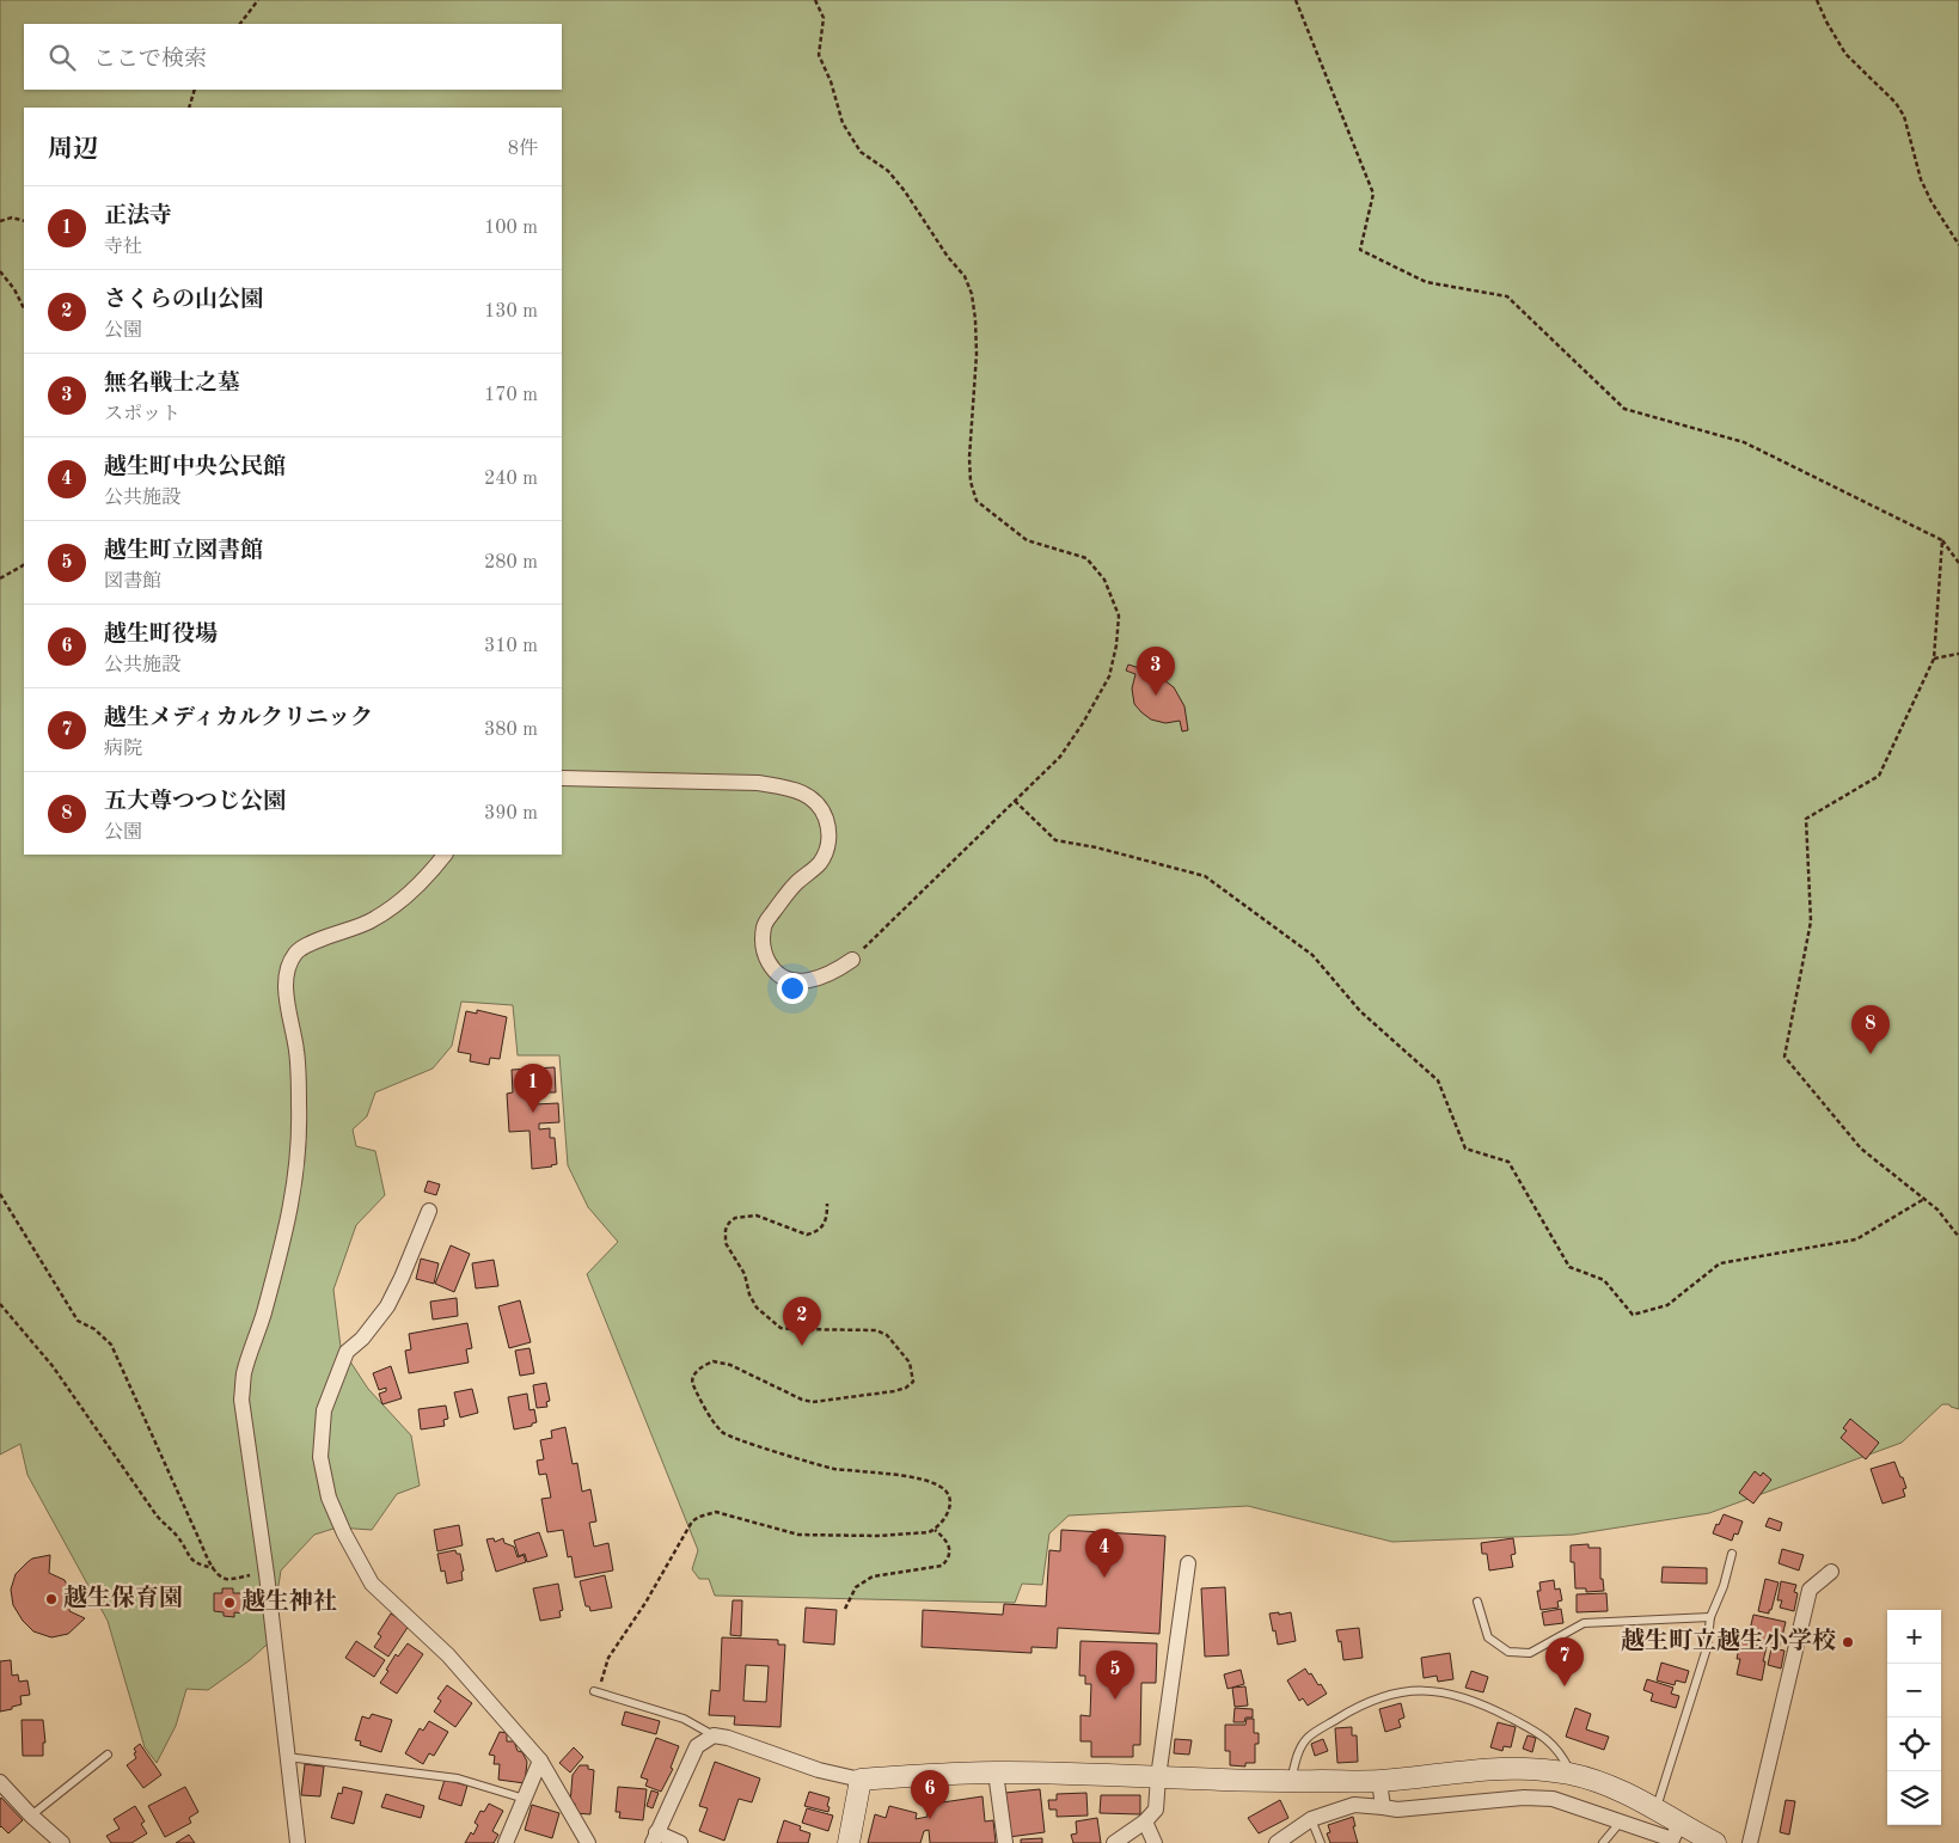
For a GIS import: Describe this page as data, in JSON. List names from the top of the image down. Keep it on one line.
{"places":["越生保育園","越生神社","越生町立越生小学校"],"page":{"search":"ここで検索","heading":["周辺","8件"],"list":[{"mark":"1","name":"正法寺","note":"寺社","value":"100 m"},{"mark":"2","name":"さくらの山公園","note":"公園","value":"130 m"},{"mark":"3","name":"無名戦士之墓","note":"スポット","value":"170 m"},{"mark":"4","name":"越生町中央公民館","note":"公共施設","value":"240 m"},{"mark":"5","name":"越生町立図書館","note":"図書館","value":"280 m"},{"mark":"6","name":"越生町役場","note":"公共施設","value":"310 m"},{"mark":"7","name":"越生メディカルクリニック","note":"病院","value":"380 m"},{"mark":"8","name":"五大尊つつじ公園","note":"公園","value":"390 m"}],"pins":["3","8","1","2","4","7","5","6"],"map_buttons":["+","−"]}}
